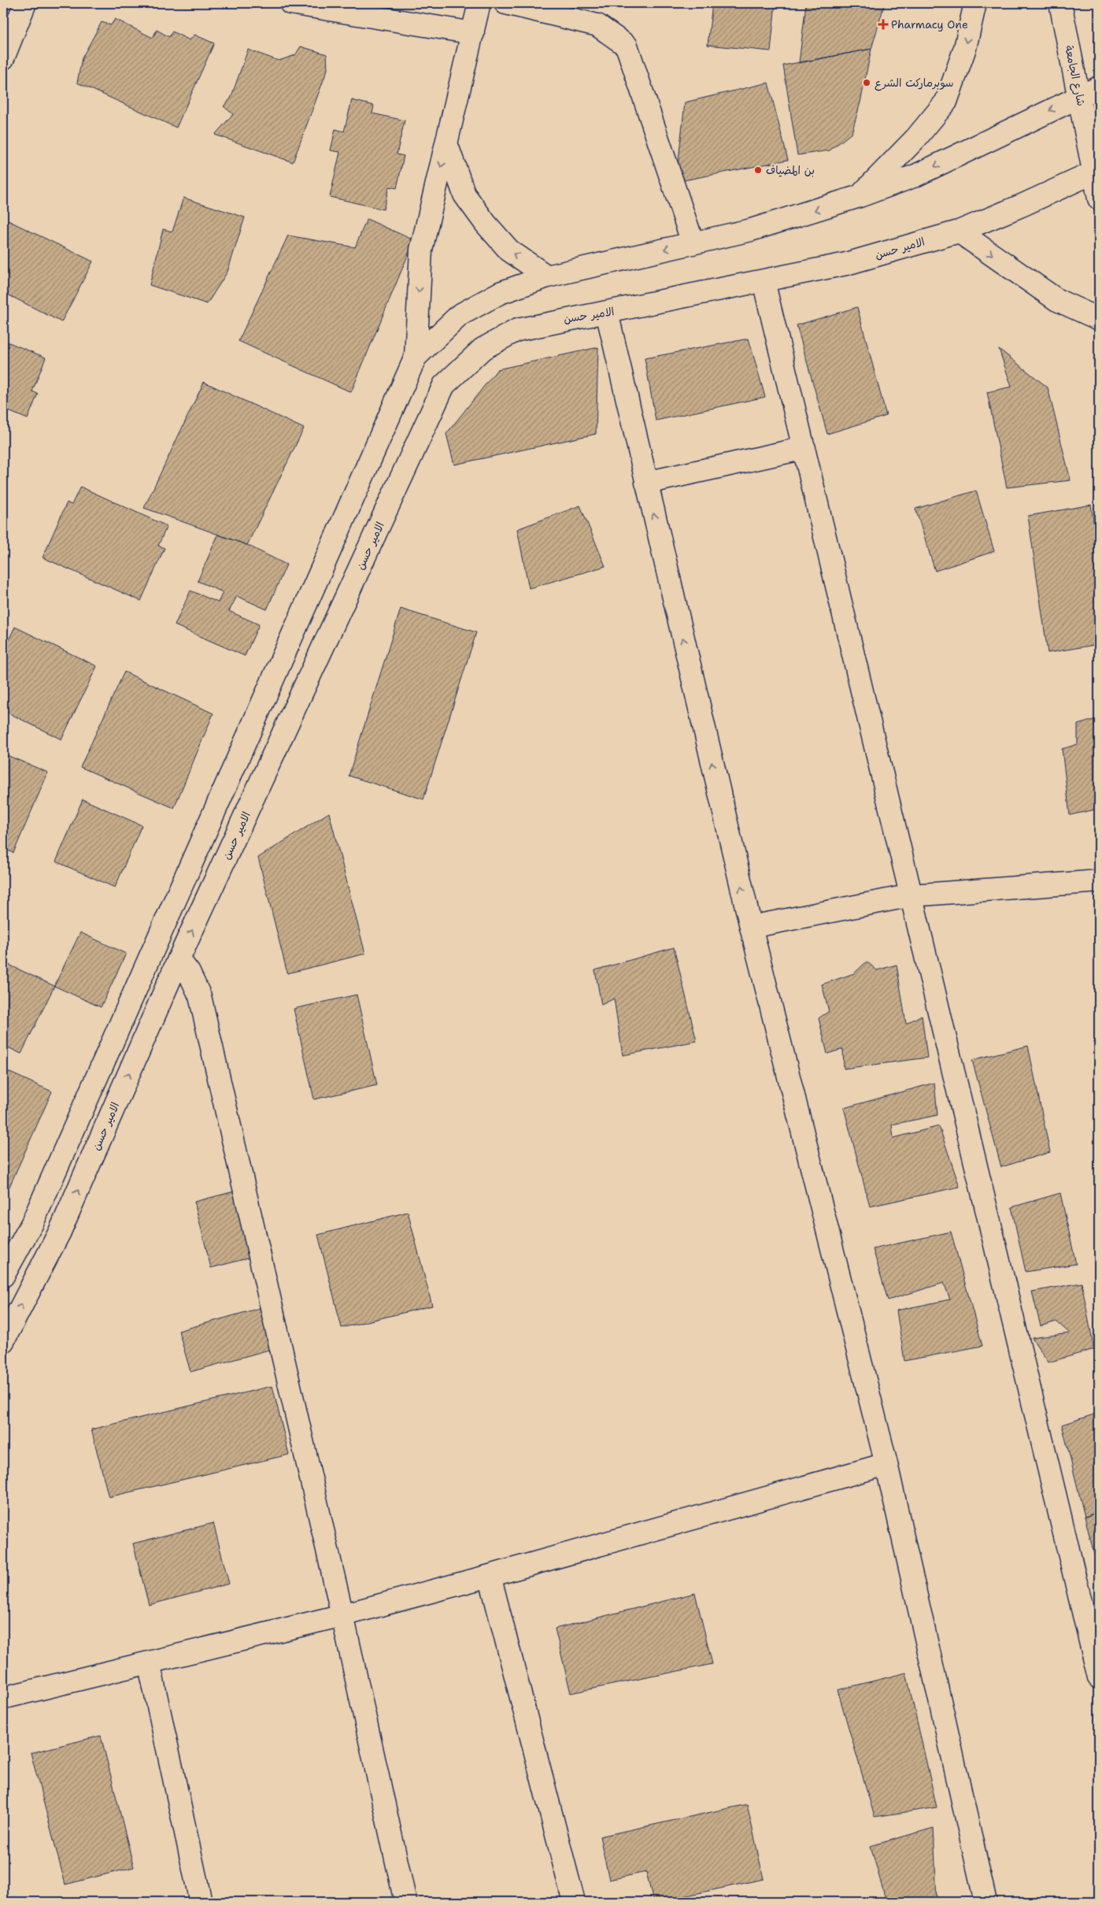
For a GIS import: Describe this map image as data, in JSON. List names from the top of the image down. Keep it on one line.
{"streets":{"street":["شارع الجامعة","الامير حسن"]},"crossings":[["شارع الجامعة","الامير حسن"]],"places":{"health":["Pharmacy One"],"other":["سوبرماركت الشرع","بن المضياف"]}}
